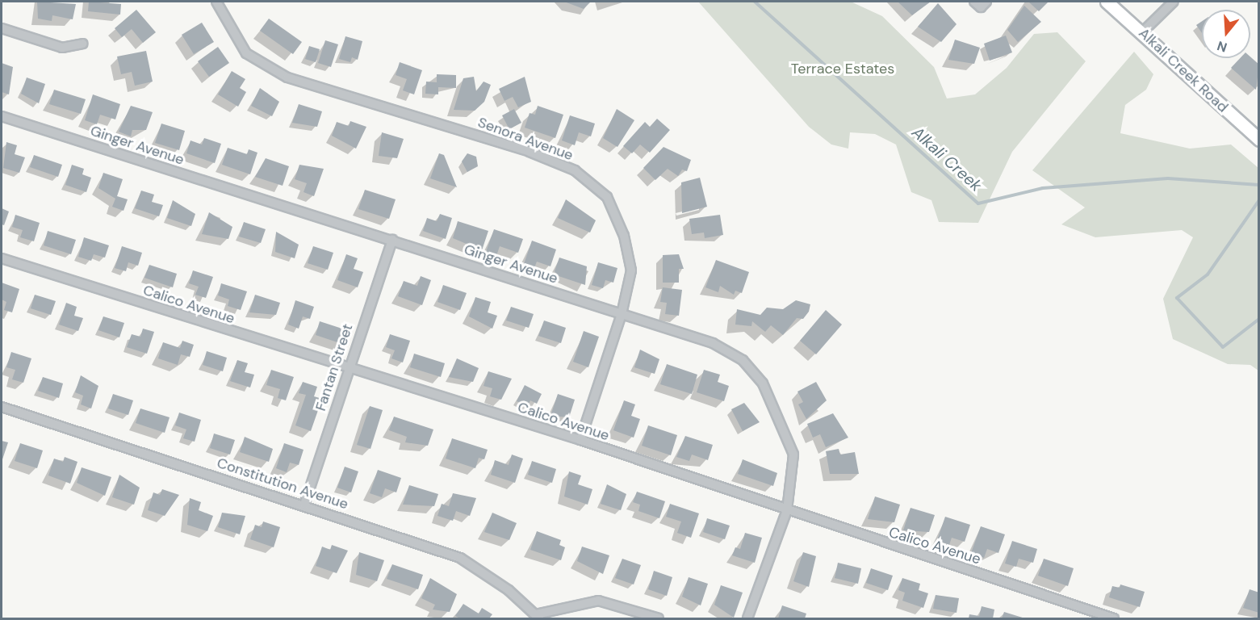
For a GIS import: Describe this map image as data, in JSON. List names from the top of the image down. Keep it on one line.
{"streets":{"street":["Alkali Creek Road","Senora Avenue","Ginger Avenue","Calico Avenue","Fantan Street","Constitution Avenue"]},"crossings":[["Senora Avenue","Ginger Avenue"],["Senora Avenue","Calico Avenue"],["Ginger Avenue","Calico Avenue"],["Ginger Avenue","Fantan Street"],["Calico Avenue","Fantan Street"],["Fantan Street","Constitution Avenue"]],"water":["Alkali Creek"],"parks":["Terrace Estates"],"north":"bottom"}
